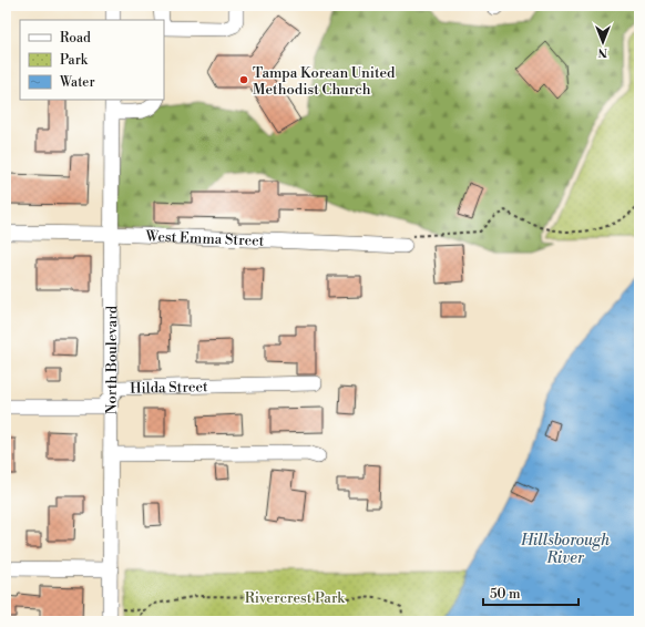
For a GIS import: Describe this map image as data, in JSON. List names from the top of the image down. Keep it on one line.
{"streets":{"street":["West Emma Street","North Boulevard","Hilda Street"]},"crossings":[["West Emma Street","North Boulevard"],["North Boulevard","Hilda Street"]],"water":["Hillsborough River"],"parks":["Rivercrest Park"],"places":["Tampa Korean United Methodist Church"],"legend":["Road","Park","Water"],"scale_bar":"50 m","north":"bottom"}
